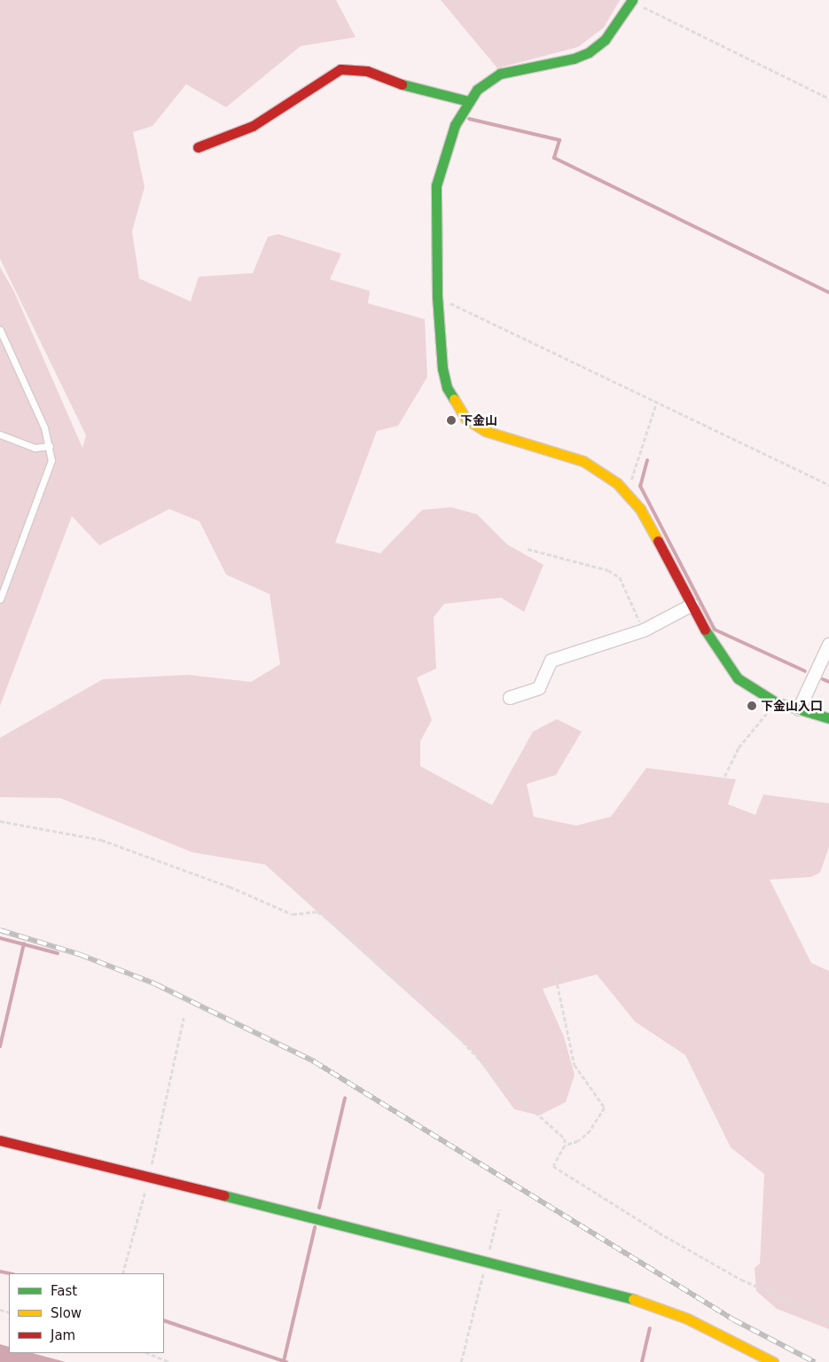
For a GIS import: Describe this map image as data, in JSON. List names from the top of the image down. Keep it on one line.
{"places":["下金山","下金山入口"],"legend":["Fast","Slow","Jam"]}
